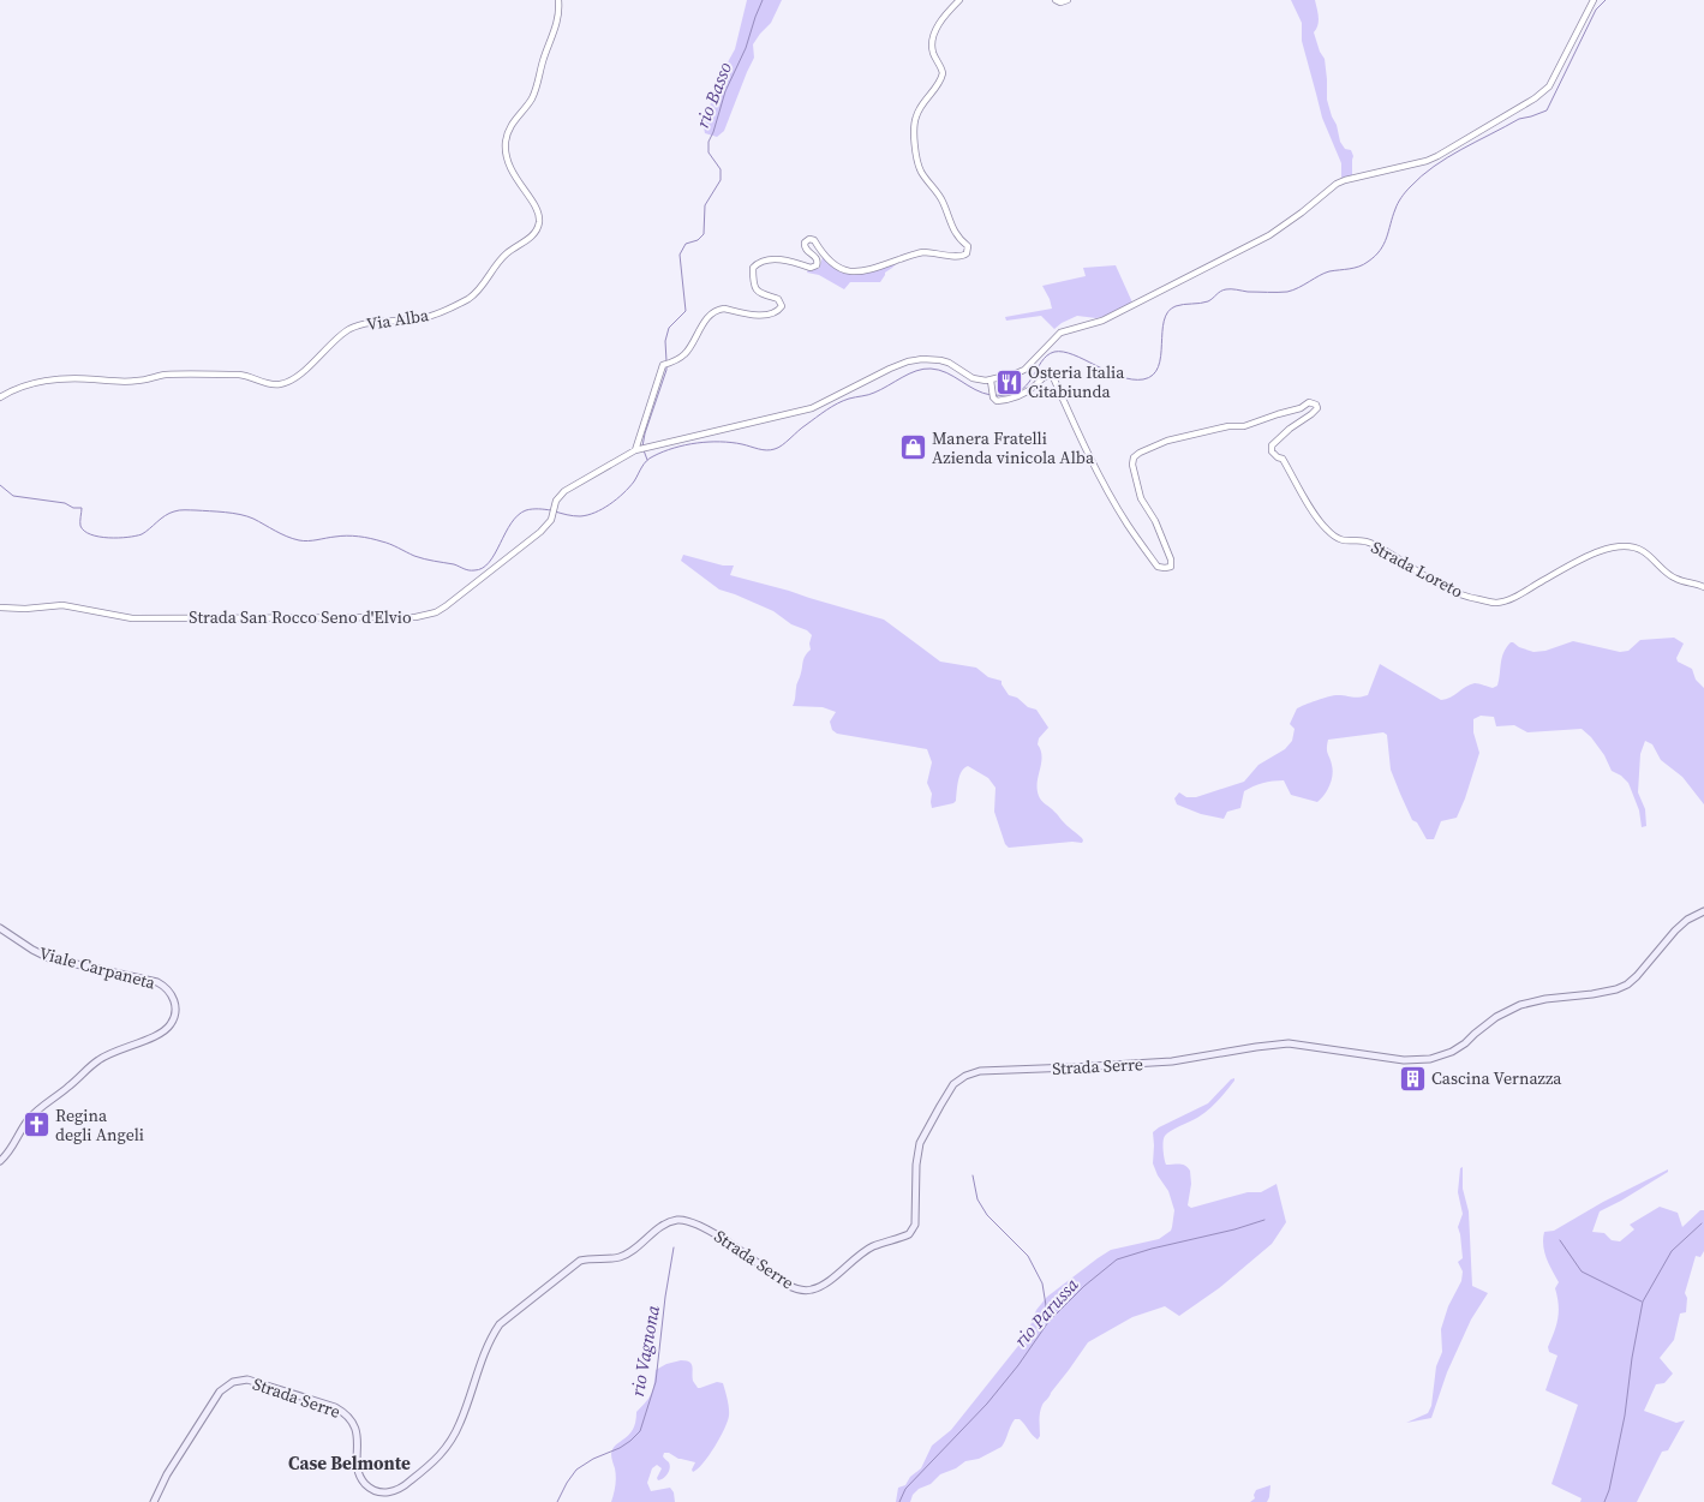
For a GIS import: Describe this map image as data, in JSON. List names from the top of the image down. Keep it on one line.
{"streets":{"main road":["Viale Carpaneta","Strada Serre"],"street":["Via Alba","Strada Loreto","Strada San Rocco Seno d'Elvio"]},"crossings":[["Strada Loreto","Strada San Rocco Seno d'Elvio"]],"districts":["Case Belmonte"],"water":["rio Basso","rio Parussa","rio Vagnona"],"places":{"restaurant":["Osteria Italia Citabiunda"],"shop":["Manera Fratelli Azienda vinicola Alba"],"building":["Cascina Vernazza"],"church":["Regina degli Angeli"]}}
